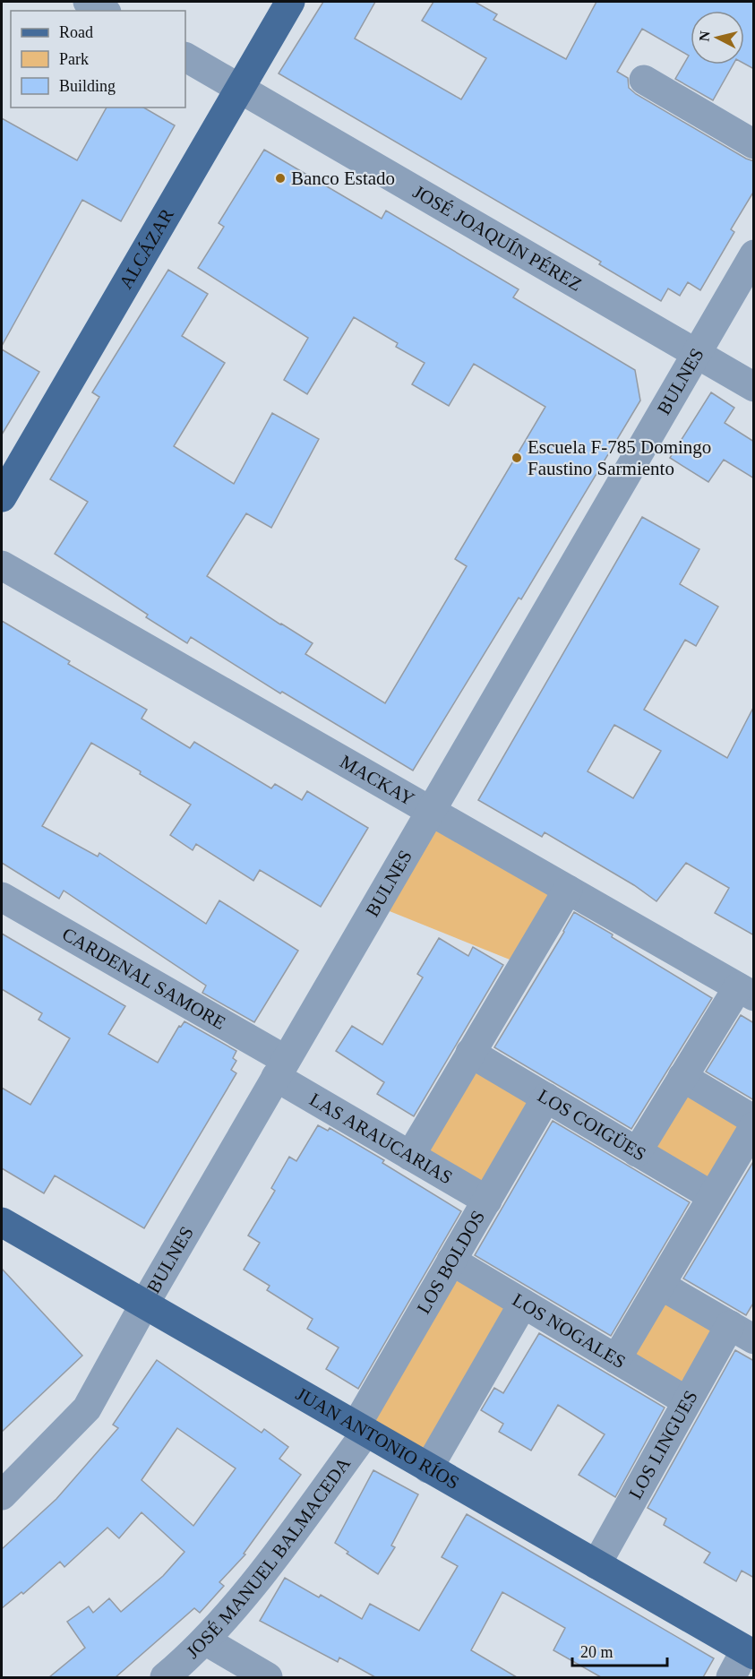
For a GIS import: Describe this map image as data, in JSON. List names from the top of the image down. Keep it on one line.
{"streets":{"main road":["ALCÁZAR","JUAN ANTONIO RÍOS"],"street":["JOSÉ JOAQUÍN PÉREZ","BULNES","MACKAY","CARDENAL SAMORE","LOS COIGÜES","LAS ARAUCARIAS","LOS BOLDOS","LOS NOGALES","LOS LINGUES","JOSÉ MANUEL BALMACEDA"]},"crossings":[["JOSÉ JOAQUÍN PÉREZ","ALCÁZAR"],["JOSÉ JOAQUÍN PÉREZ","BULNES"],["BULNES","MACKAY"],["BULNES","CARDENAL SAMORE"],["BULNES","LAS ARAUCARIAS"],["BULNES","JUAN ANTONIO RÍOS"],["CARDENAL SAMORE","LAS ARAUCARIAS"],["LOS COIGÜES","LOS BOLDOS"],["LAS ARAUCARIAS","LOS BOLDOS"],["LOS BOLDOS","LOS NOGALES"],["LOS BOLDOS","JUAN ANTONIO RÍOS"],["LOS BOLDOS","JOSÉ MANUEL BALMACEDA"],["LOS NOGALES","LOS LINGUES"],["JUAN ANTONIO RÍOS","LOS LINGUES"],["JUAN ANTONIO RÍOS","JOSÉ MANUEL BALMACEDA"]],"places":["Banco Estado","Escuela F-785 Domingo Faustino Sarmiento"],"legend":["Road","Park","Building"],"scale_bar":"20 m","north":"left"}
